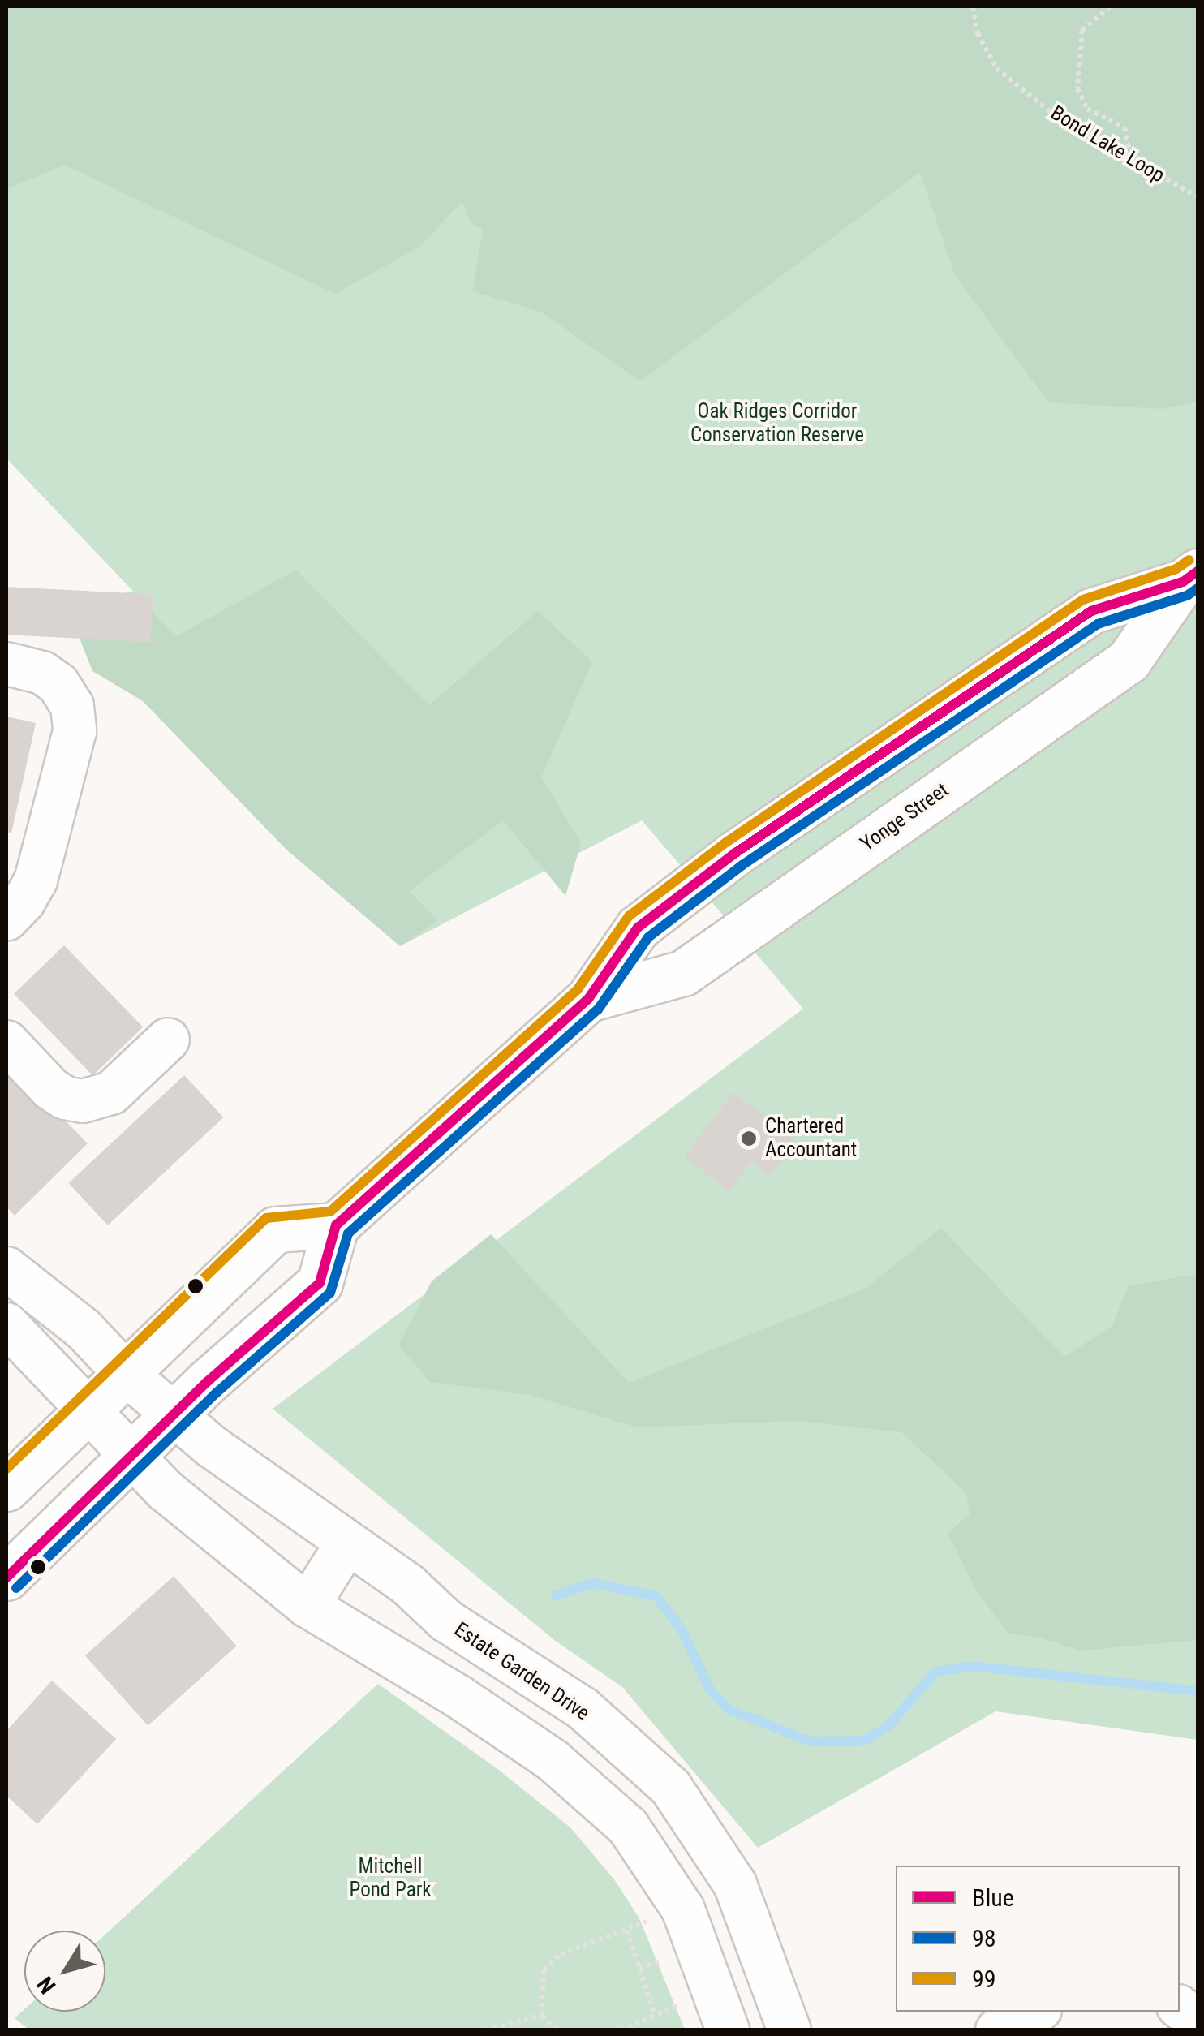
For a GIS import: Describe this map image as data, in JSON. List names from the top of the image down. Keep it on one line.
{"streets":{"main road":["Yonge Street"],"street":["Estate Garden Drive"],"path":["Bond Lake Loop"]},"parks":["Oak Ridges Corridor Conservation Reserve","Mitchell Pond Park"],"places":["Chartered Accountant"],"lines":["transit line 99","transit line Blue","transit line 98"],"legend":["Blue","98","99"],"north":"bottom left"}
